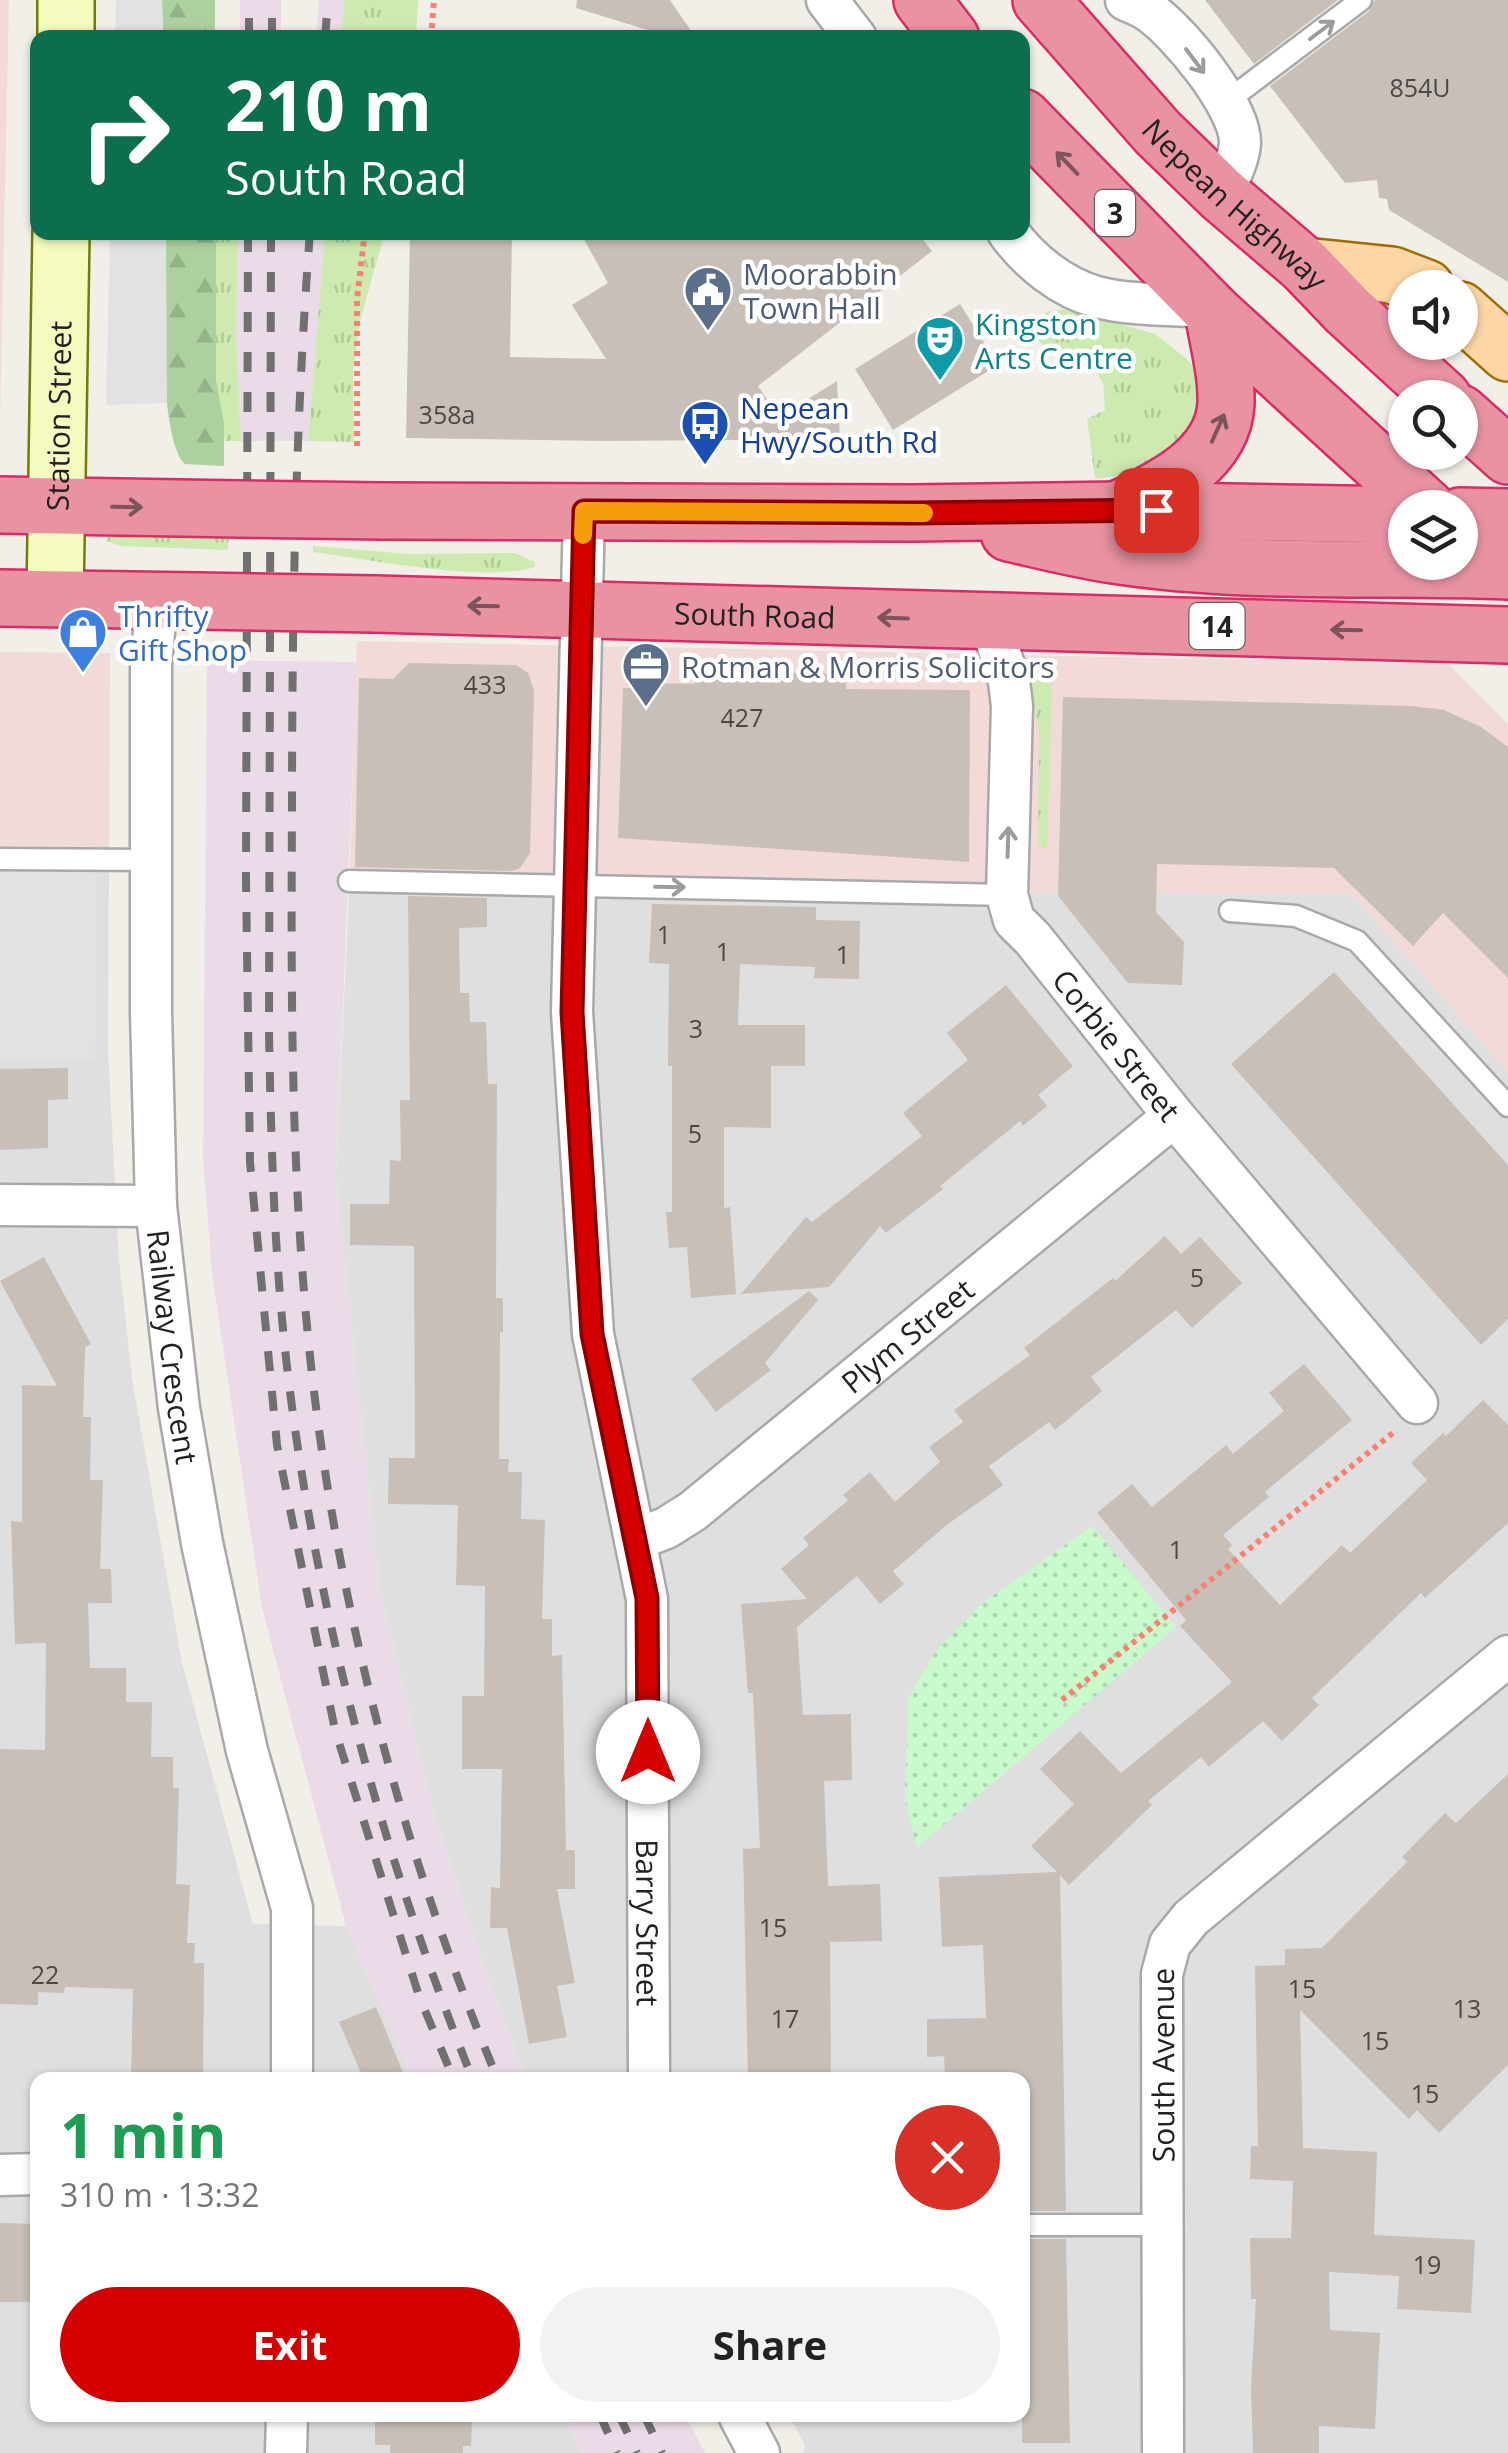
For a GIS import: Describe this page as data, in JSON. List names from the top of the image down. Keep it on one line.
{"streets":{"highway":["Nepean Highway","3","South Road","14"],"main road":["Station Street"],"street":["Corbie Street","Plym Street","Railway Crescent","Barry Street","South Avenue"]},"crossings":[["Station Street","South Road"],["South Road","Corbie Street"],["South Road","Railway Crescent"],["South Road","Barry Street"],["Corbie Street","Plym Street"],["Plym Street","Barry Street"]],"places":{"public building":["Moorabbin Town Hall"],"theatre":["Kingston Arts Centre"],"bus stop":["Nepean Hwy/South Rd"],"shop":["Thrifty Gift Shop"],"office":["Rotman & Morris Solicitors"]},"house_numbers":["854U","358a","433","427","1","1","1","3","5","5","1","15","22","15","13","17","15","15","19"],"page":{"turn":["210 m","South Road"],"heading":["1 min","310 m · 13:32"],"buttons":["Exit","Share"]}}
